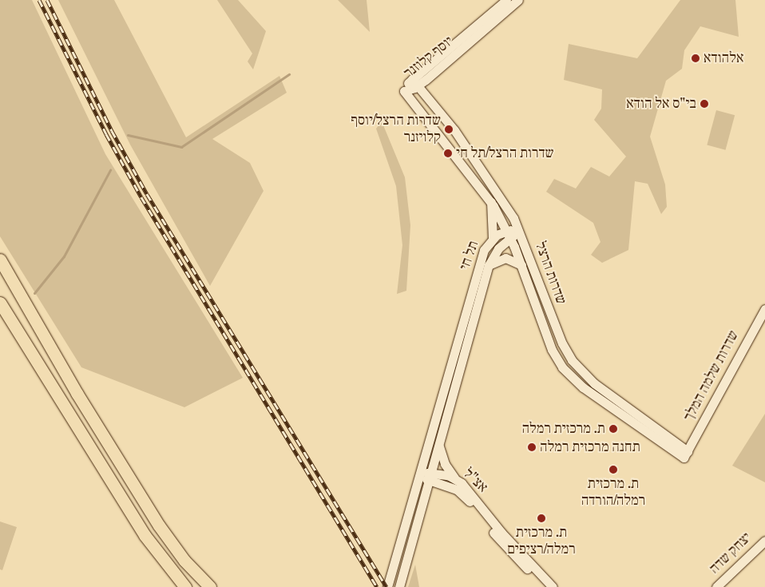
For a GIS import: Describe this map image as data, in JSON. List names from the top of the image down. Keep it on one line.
{"streets":{"main road":["יוסף קלוזנר","תל חי","שדרות הרצל","שדרות שלמה המלך","אצ\"ל","יצחק שדה"]},"crossings":[["יוסף קלוזנר","שדרות הרצל"],["תל חי","שדרות הרצל"],["תל חי","אצ\"ל"],["שדרות הרצל","שדרות שלמה המלך"]],"places":["אלהודא","בי\"ס אל הודא","שדרות הרצל/יוסף קלויזנר","שדרות הרצל/תל חי","ת. מרכזית רמלה","תחנה מרכזית רמלה","ת. מרכזית רמלה/הורדה","ת. מרכזית רמלה/רציפים"]}
